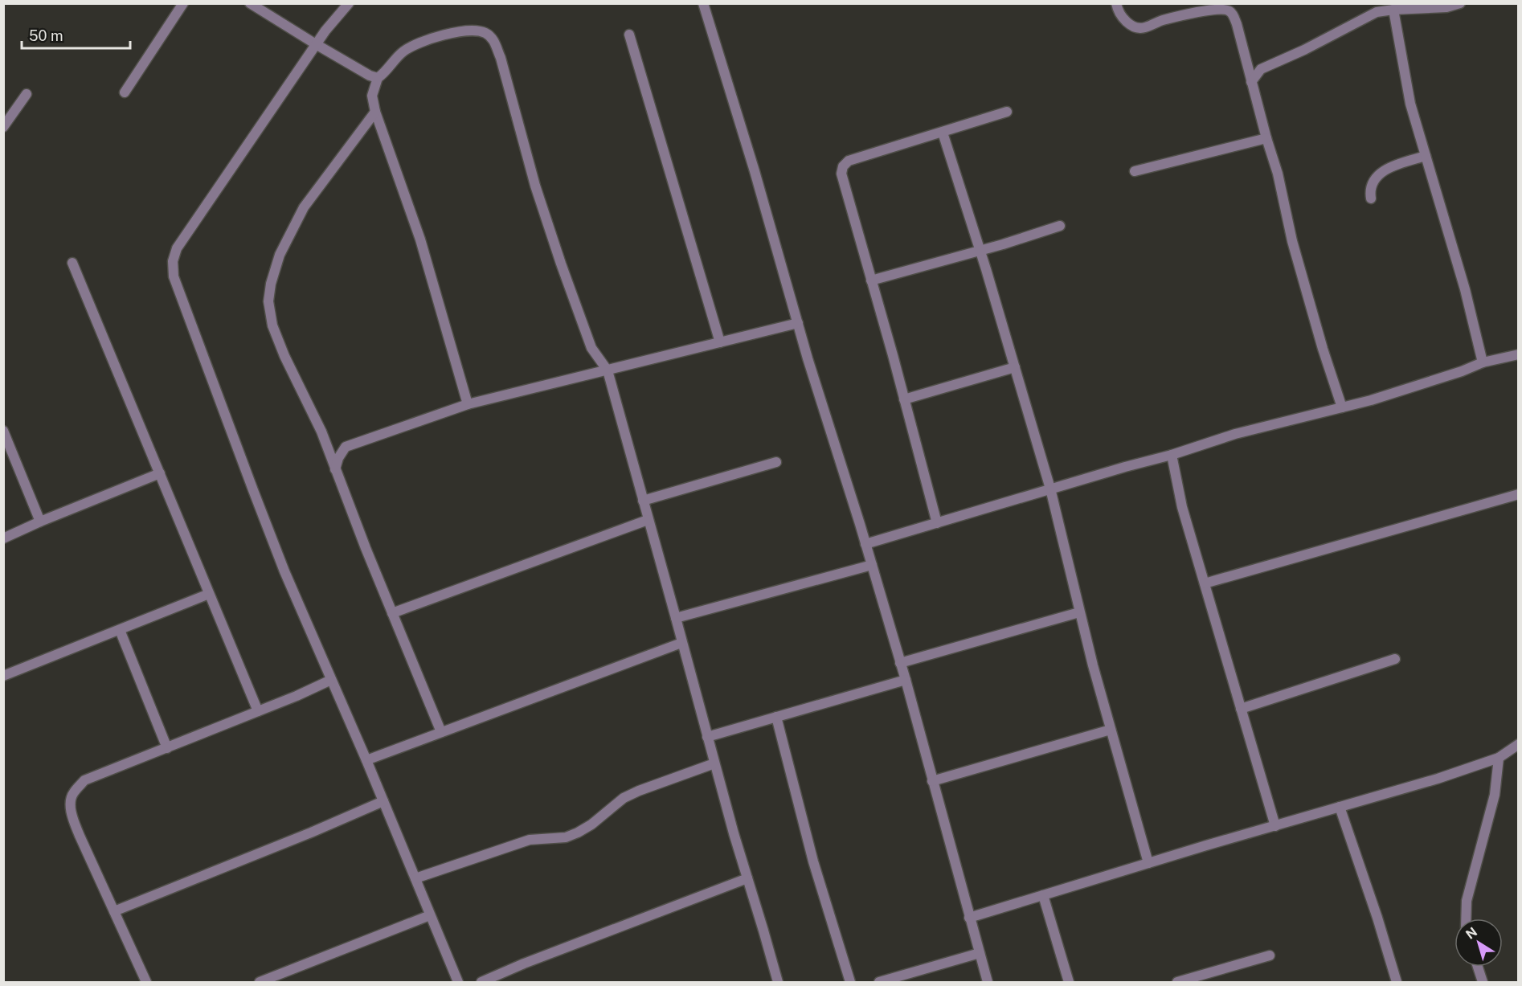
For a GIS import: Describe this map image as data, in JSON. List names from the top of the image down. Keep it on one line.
{"scale_bar":"50 m","north":"top left"}
